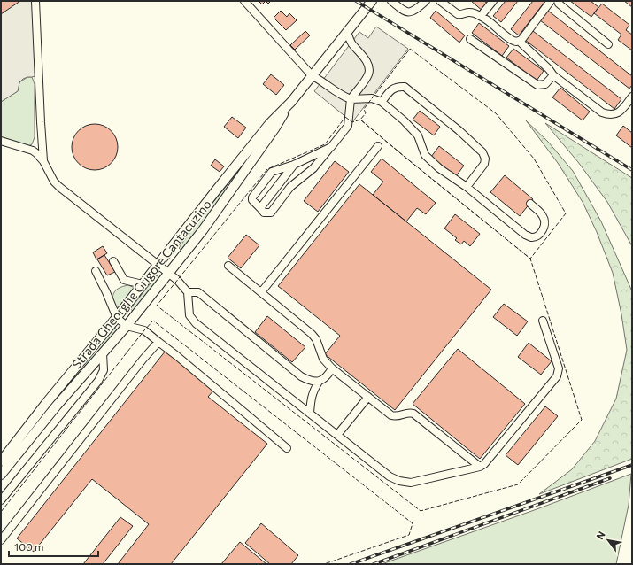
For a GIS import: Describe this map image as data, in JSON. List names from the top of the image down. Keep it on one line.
{"streets":{"main road":["Strada Gheorghe Grigore Cantacuzino"]},"scale_bar":"100 m","north":"top left"}
